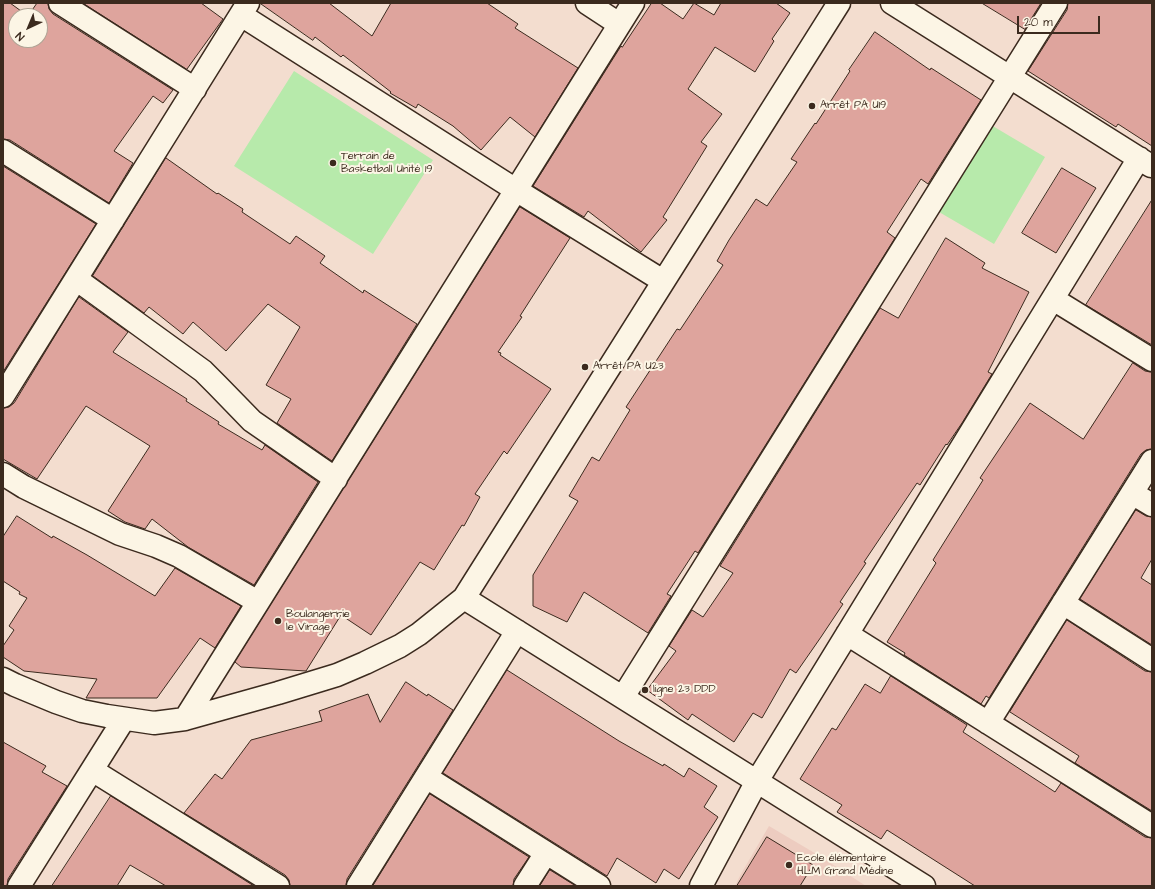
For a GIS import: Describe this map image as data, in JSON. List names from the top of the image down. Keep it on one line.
{"places":["Arrêt PA U19","Terrain de Basketball Unité 19","Arrêt PA U23","Boulangerrie le Virage","ligne 23 DDD","Ecole élémentaire HLM Grand Médine"],"scale_bar":"20 m","north":"bottom left"}
